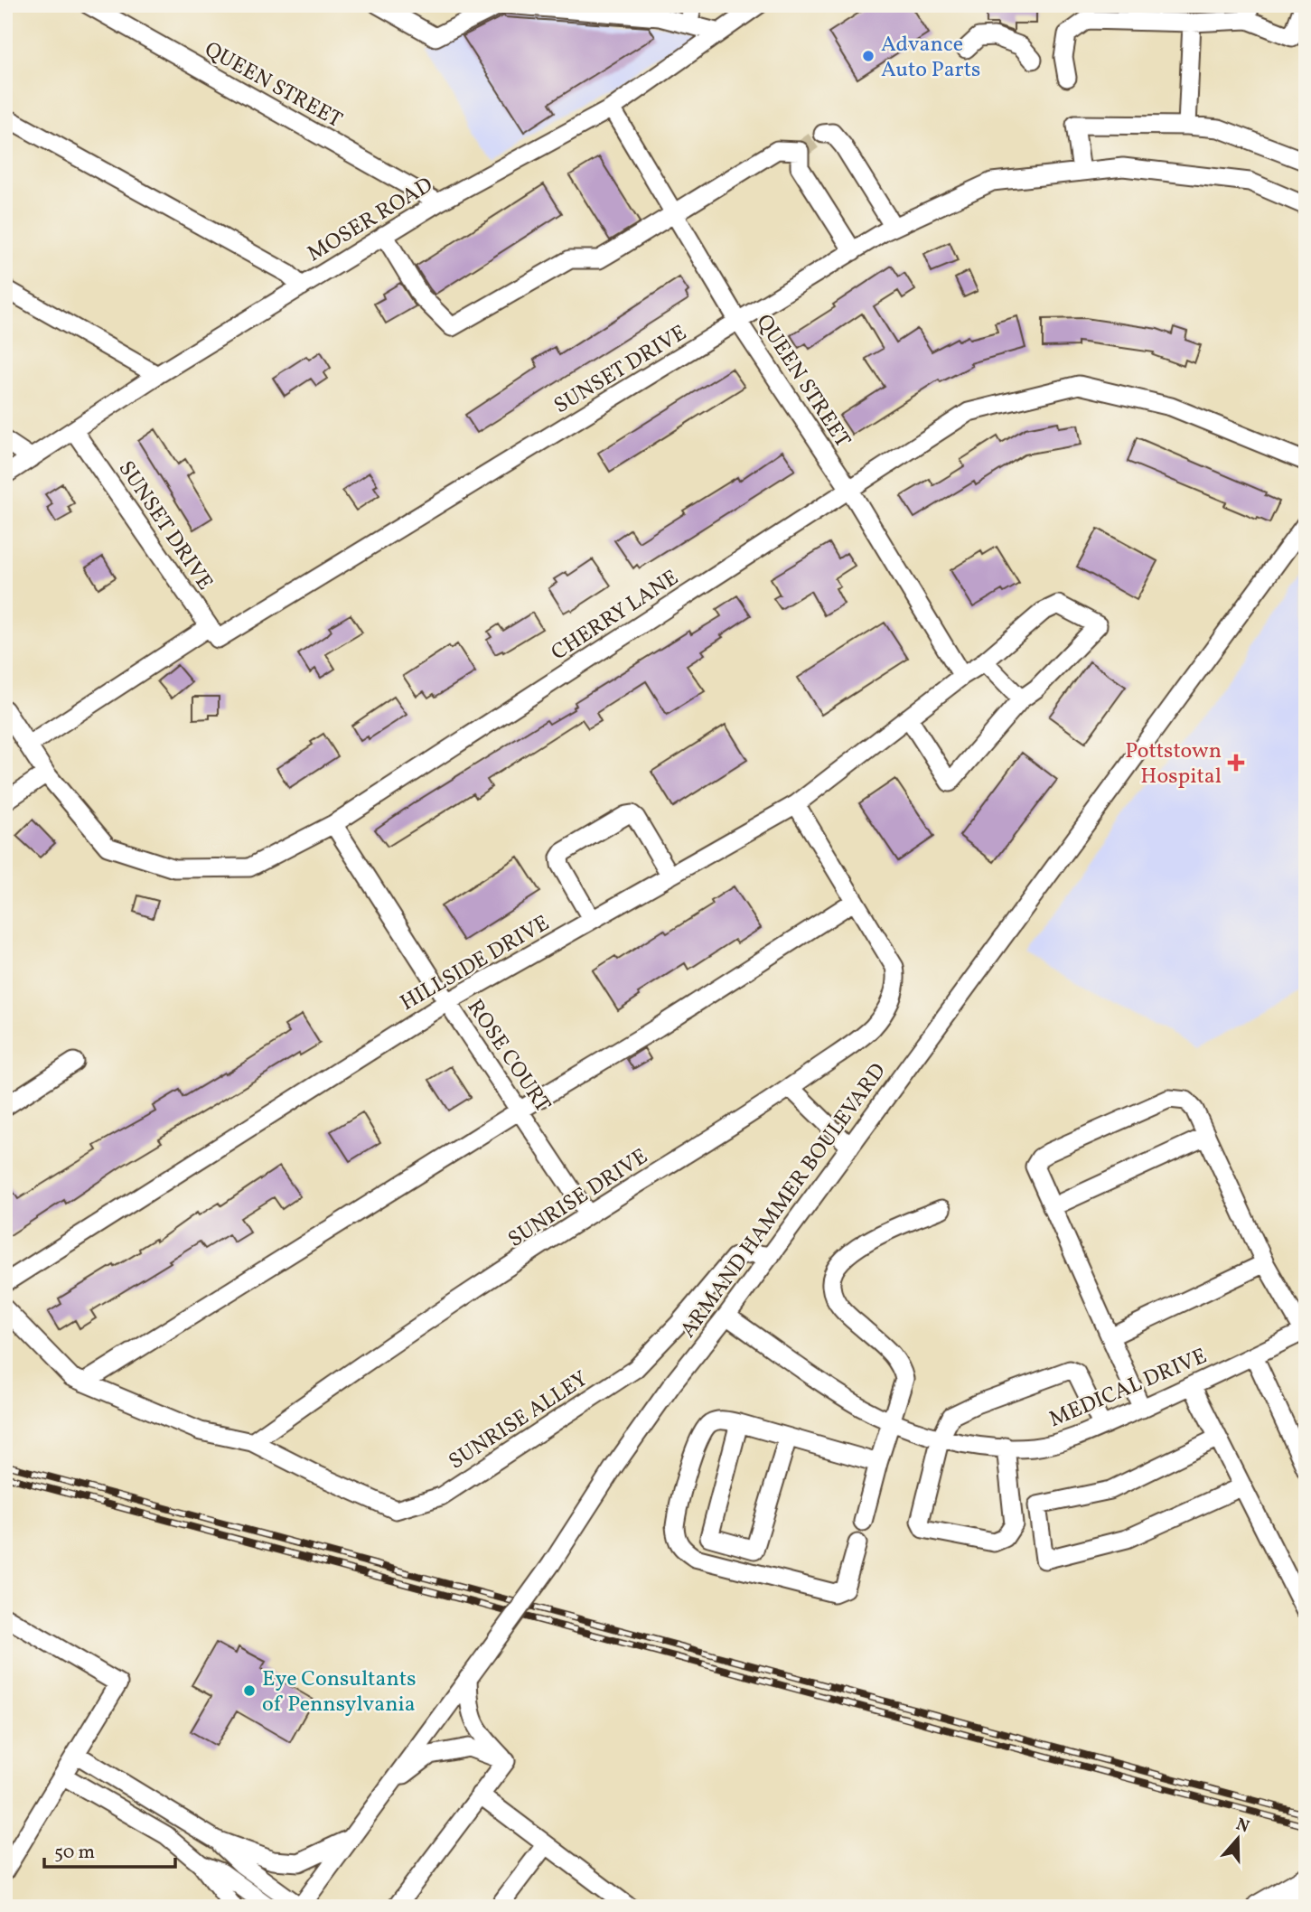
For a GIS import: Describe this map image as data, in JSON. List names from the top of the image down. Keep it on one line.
{"streets":{"street":["QUEEN STREET","MOSER ROAD","SUNSET DRIVE","CHERRY LANE","HILLSIDE DRIVE","ROSE COURT","SUNRISE DRIVE","ARMAND HAMMER BOULEVARD","MEDICAL DRIVE","SUNRISE ALLEY"]},"crossings":[["QUEEN STREET","MOSER ROAD"],["QUEEN STREET","SUNSET DRIVE"],["QUEEN STREET","CHERRY LANE"],["QUEEN STREET","HILLSIDE DRIVE"],["MOSER ROAD","SUNSET DRIVE"],["CHERRY LANE","ROSE COURT"],["HILLSIDE DRIVE","ROSE COURT"],["HILLSIDE DRIVE","SUNRISE DRIVE"],["ROSE COURT","SUNRISE DRIVE"],["SUNRISE DRIVE","SUNRISE ALLEY"],["ARMAND HAMMER BOULEVARD","MEDICAL DRIVE"],["ARMAND HAMMER BOULEVARD","SUNRISE ALLEY"]],"places":{"other":["Advance Auto Parts","Eye Consultants of Pennsylvania"],"health":["Pottstown Hospital"]},"scale_bar":"50 m","north":"top"}
